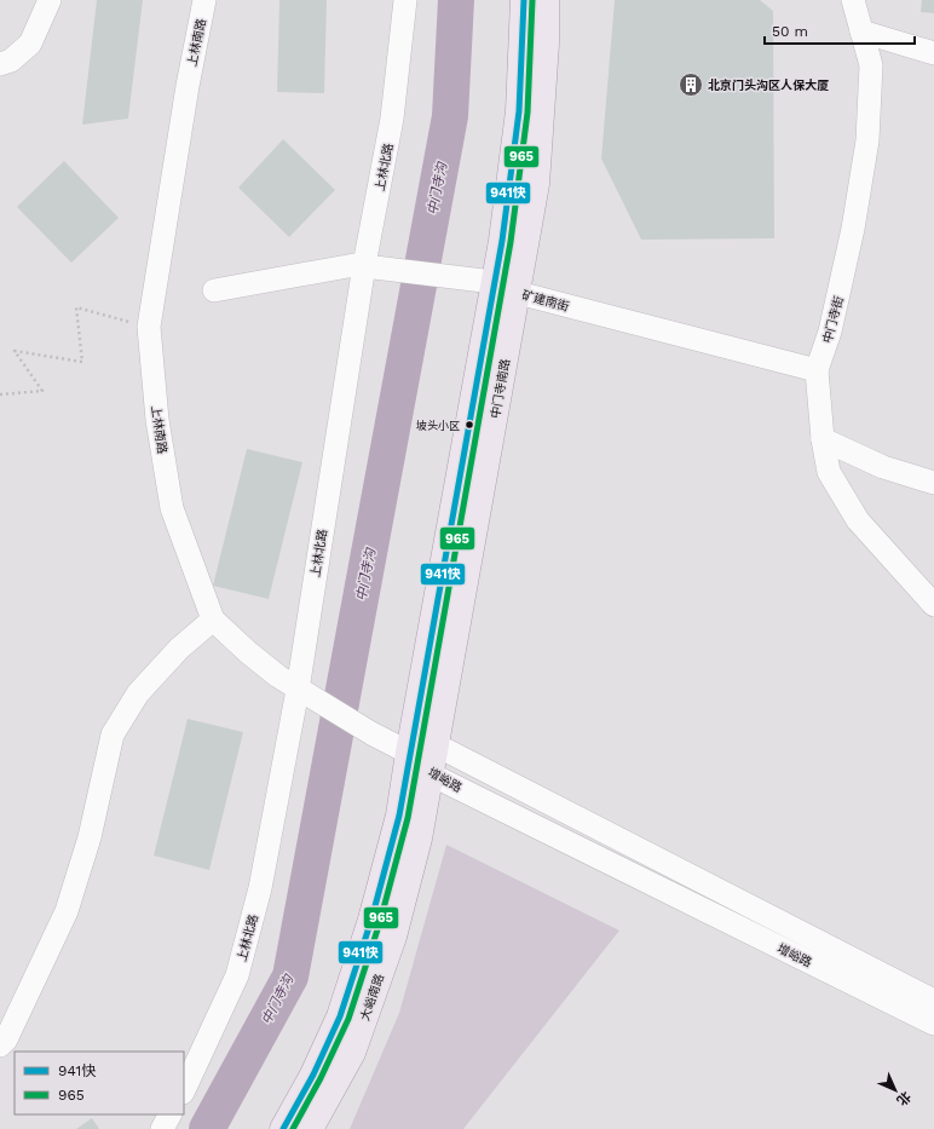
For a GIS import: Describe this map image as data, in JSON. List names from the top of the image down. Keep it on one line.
{"streets":{"main road":["中门寺南路","大峪南路"],"street":["上林南路","上林北路","矿建南街","中门寺街","增峪路"]},"crossings":[["上林南路","上林北路"],["上林南路","中门寺南路"],["上林南路","增峪路"],["上林南路","大峪南路"],["上林北路","矿建南街"],["矿建南街","中门寺街"],["矿建南街","中门寺南路"],["中门寺南路","增峪路"],["中门寺南路","大峪南路"],["增峪路","大峪南路"]],"water":["中门寺沟"],"places":{"building":["北京门头沟区人保大厦"],"other":["坡头小区"]},"lines":["transit line 941快","transit line 965"],"legend":["941快","965"],"scale_bar":"50 m","north":"bottom right"}
